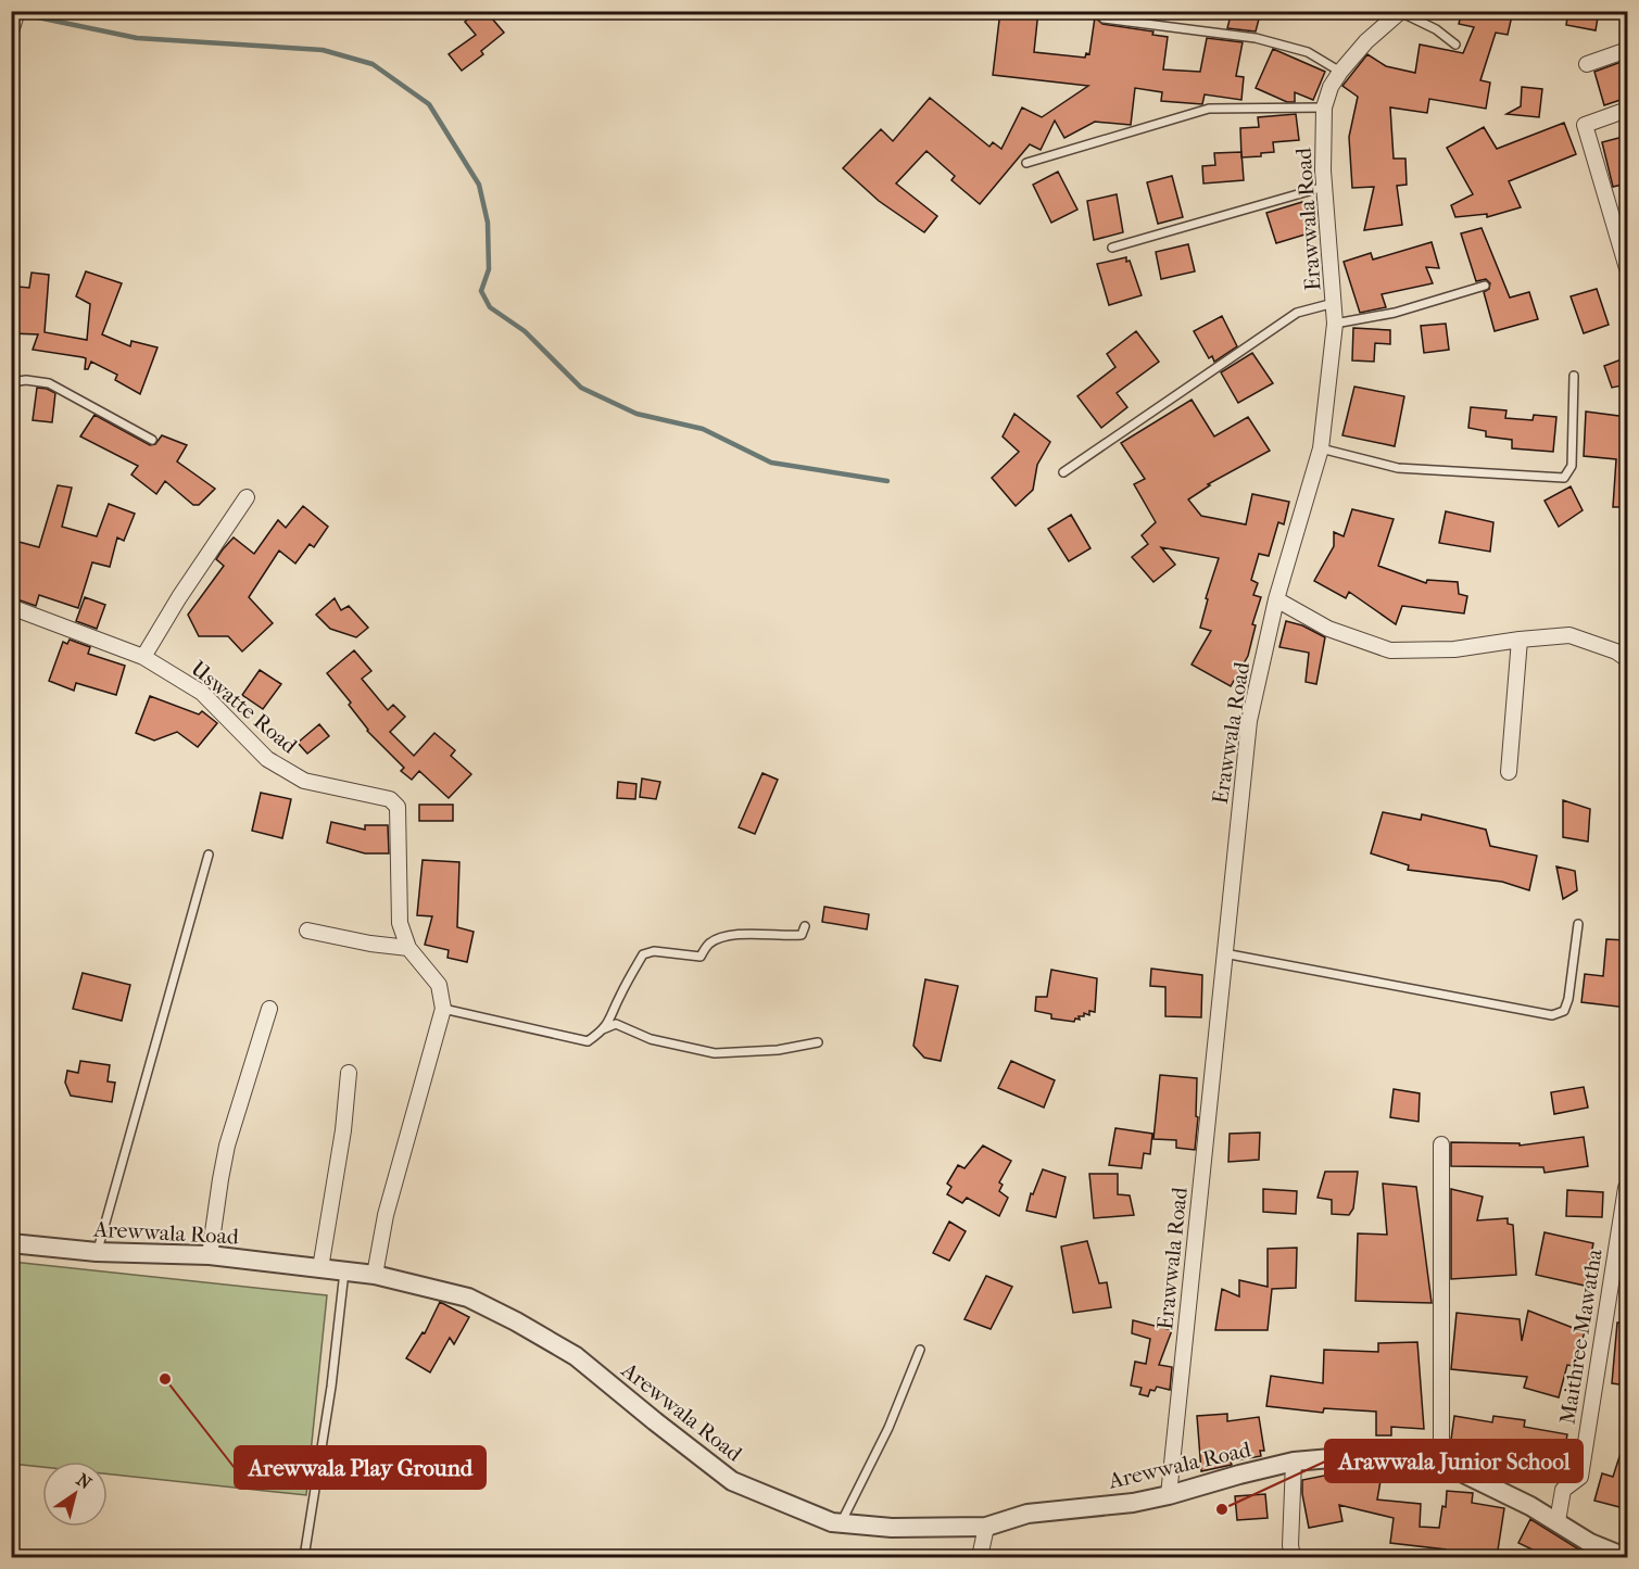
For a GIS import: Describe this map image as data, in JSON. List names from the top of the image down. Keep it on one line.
{"streets":{"street":["Erawwala Road","Uswatte Road","Arewwala Road","Maithree Mawatha"]},"crossings":[["Erawwala Road","Arewwala Road"],["Arewwala Road","Maithree Mawatha"]],"places":["Arewwala Play Ground","Arawwala Junior School"],"north":"top right"}
